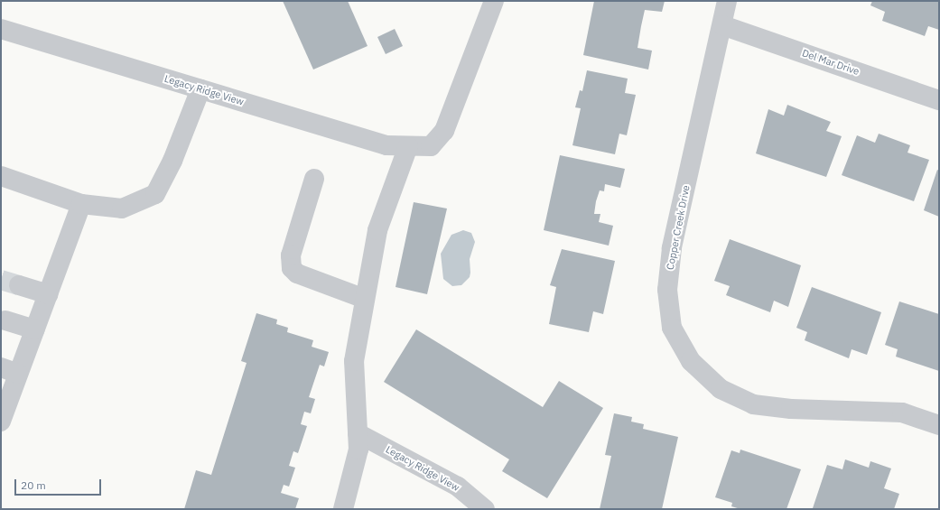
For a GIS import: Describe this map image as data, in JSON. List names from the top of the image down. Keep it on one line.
{"streets":{"street":["Del Mar Drive","Legacy Ridge View","Copper Creek Drive"]},"crossings":[["Del Mar Drive","Copper Creek Drive"]],"scale_bar":"20 m"}
